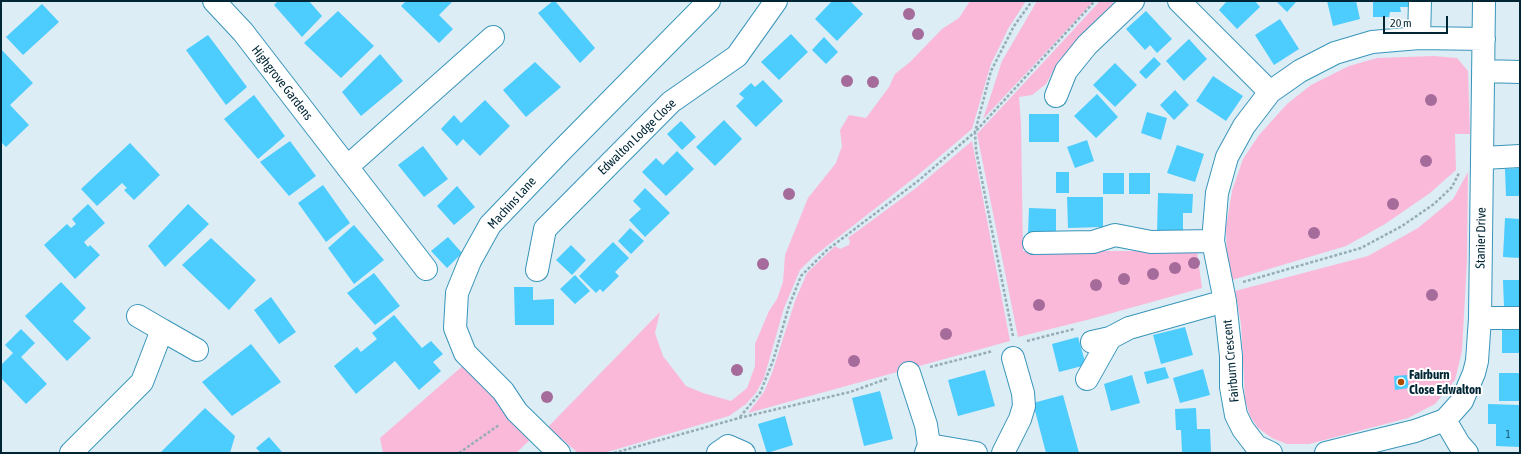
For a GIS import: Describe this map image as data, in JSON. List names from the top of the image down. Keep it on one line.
{"streets":{"street":["Highgrove Gardens","Edwalton Lodge Close","Machins Lane","Stanier Drive","Fairburn Crescent"]},"crossings":[["Stanier Drive","Fairburn Crescent"]],"places":["Fairburn Close Edwalton"],"house_numbers":["1"],"scale_bar":"20 m"}
